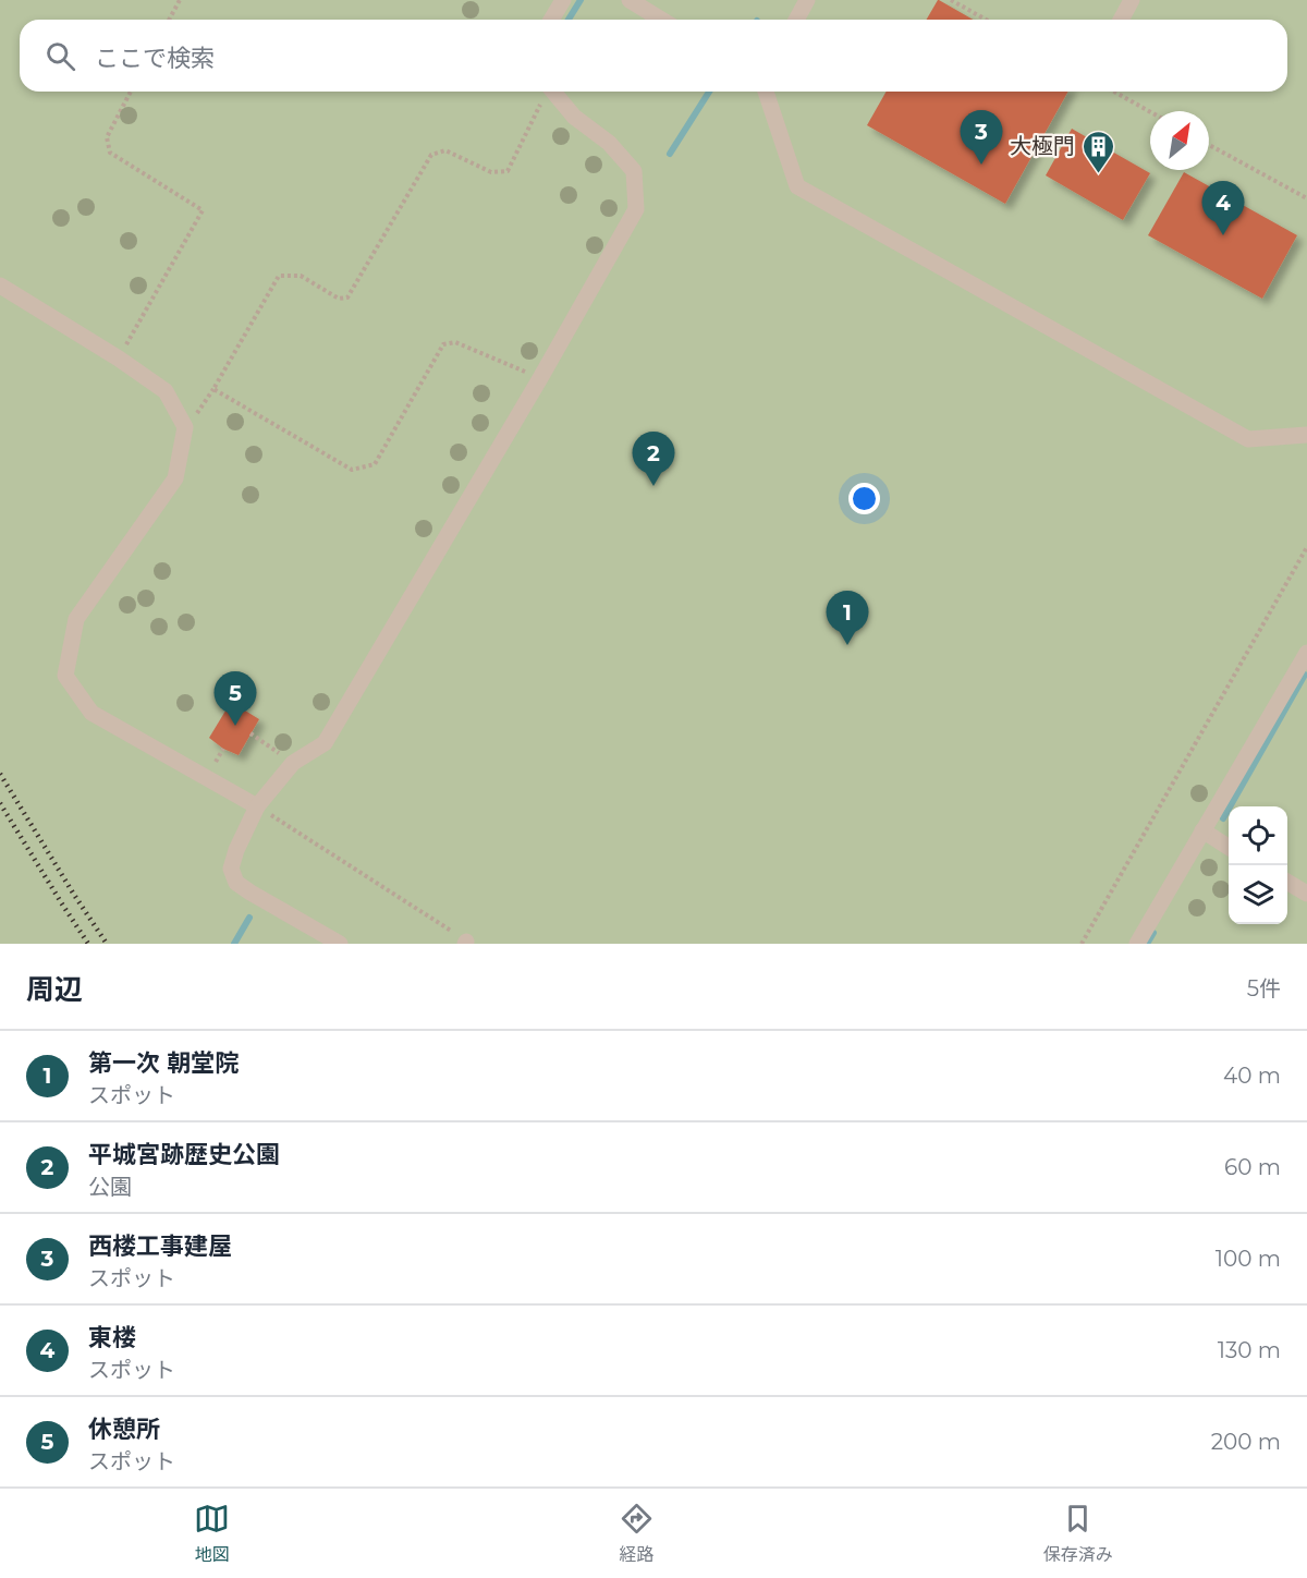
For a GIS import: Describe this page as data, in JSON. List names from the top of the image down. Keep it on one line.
{"places":{"building":["大極門"]},"north":"top right","page":{"search":"ここで検索","pins":["3","4","2","1","5"],"heading":["周辺","5件"],"list":[{"mark":"1","name":"第一次 朝堂院","note":"スポット","value":"40 m"},{"mark":"2","name":"平城宮跡歴史公園","note":"公園","value":"60 m"},{"mark":"3","name":"西楼工事建屋","note":"スポット","value":"100 m"},{"mark":"4","name":"東楼","note":"スポット","value":"130 m"},{"mark":"5","name":"休憩所","note":"スポット","value":"200 m"}],"nav":["地図","経路","保存済み"]}}
